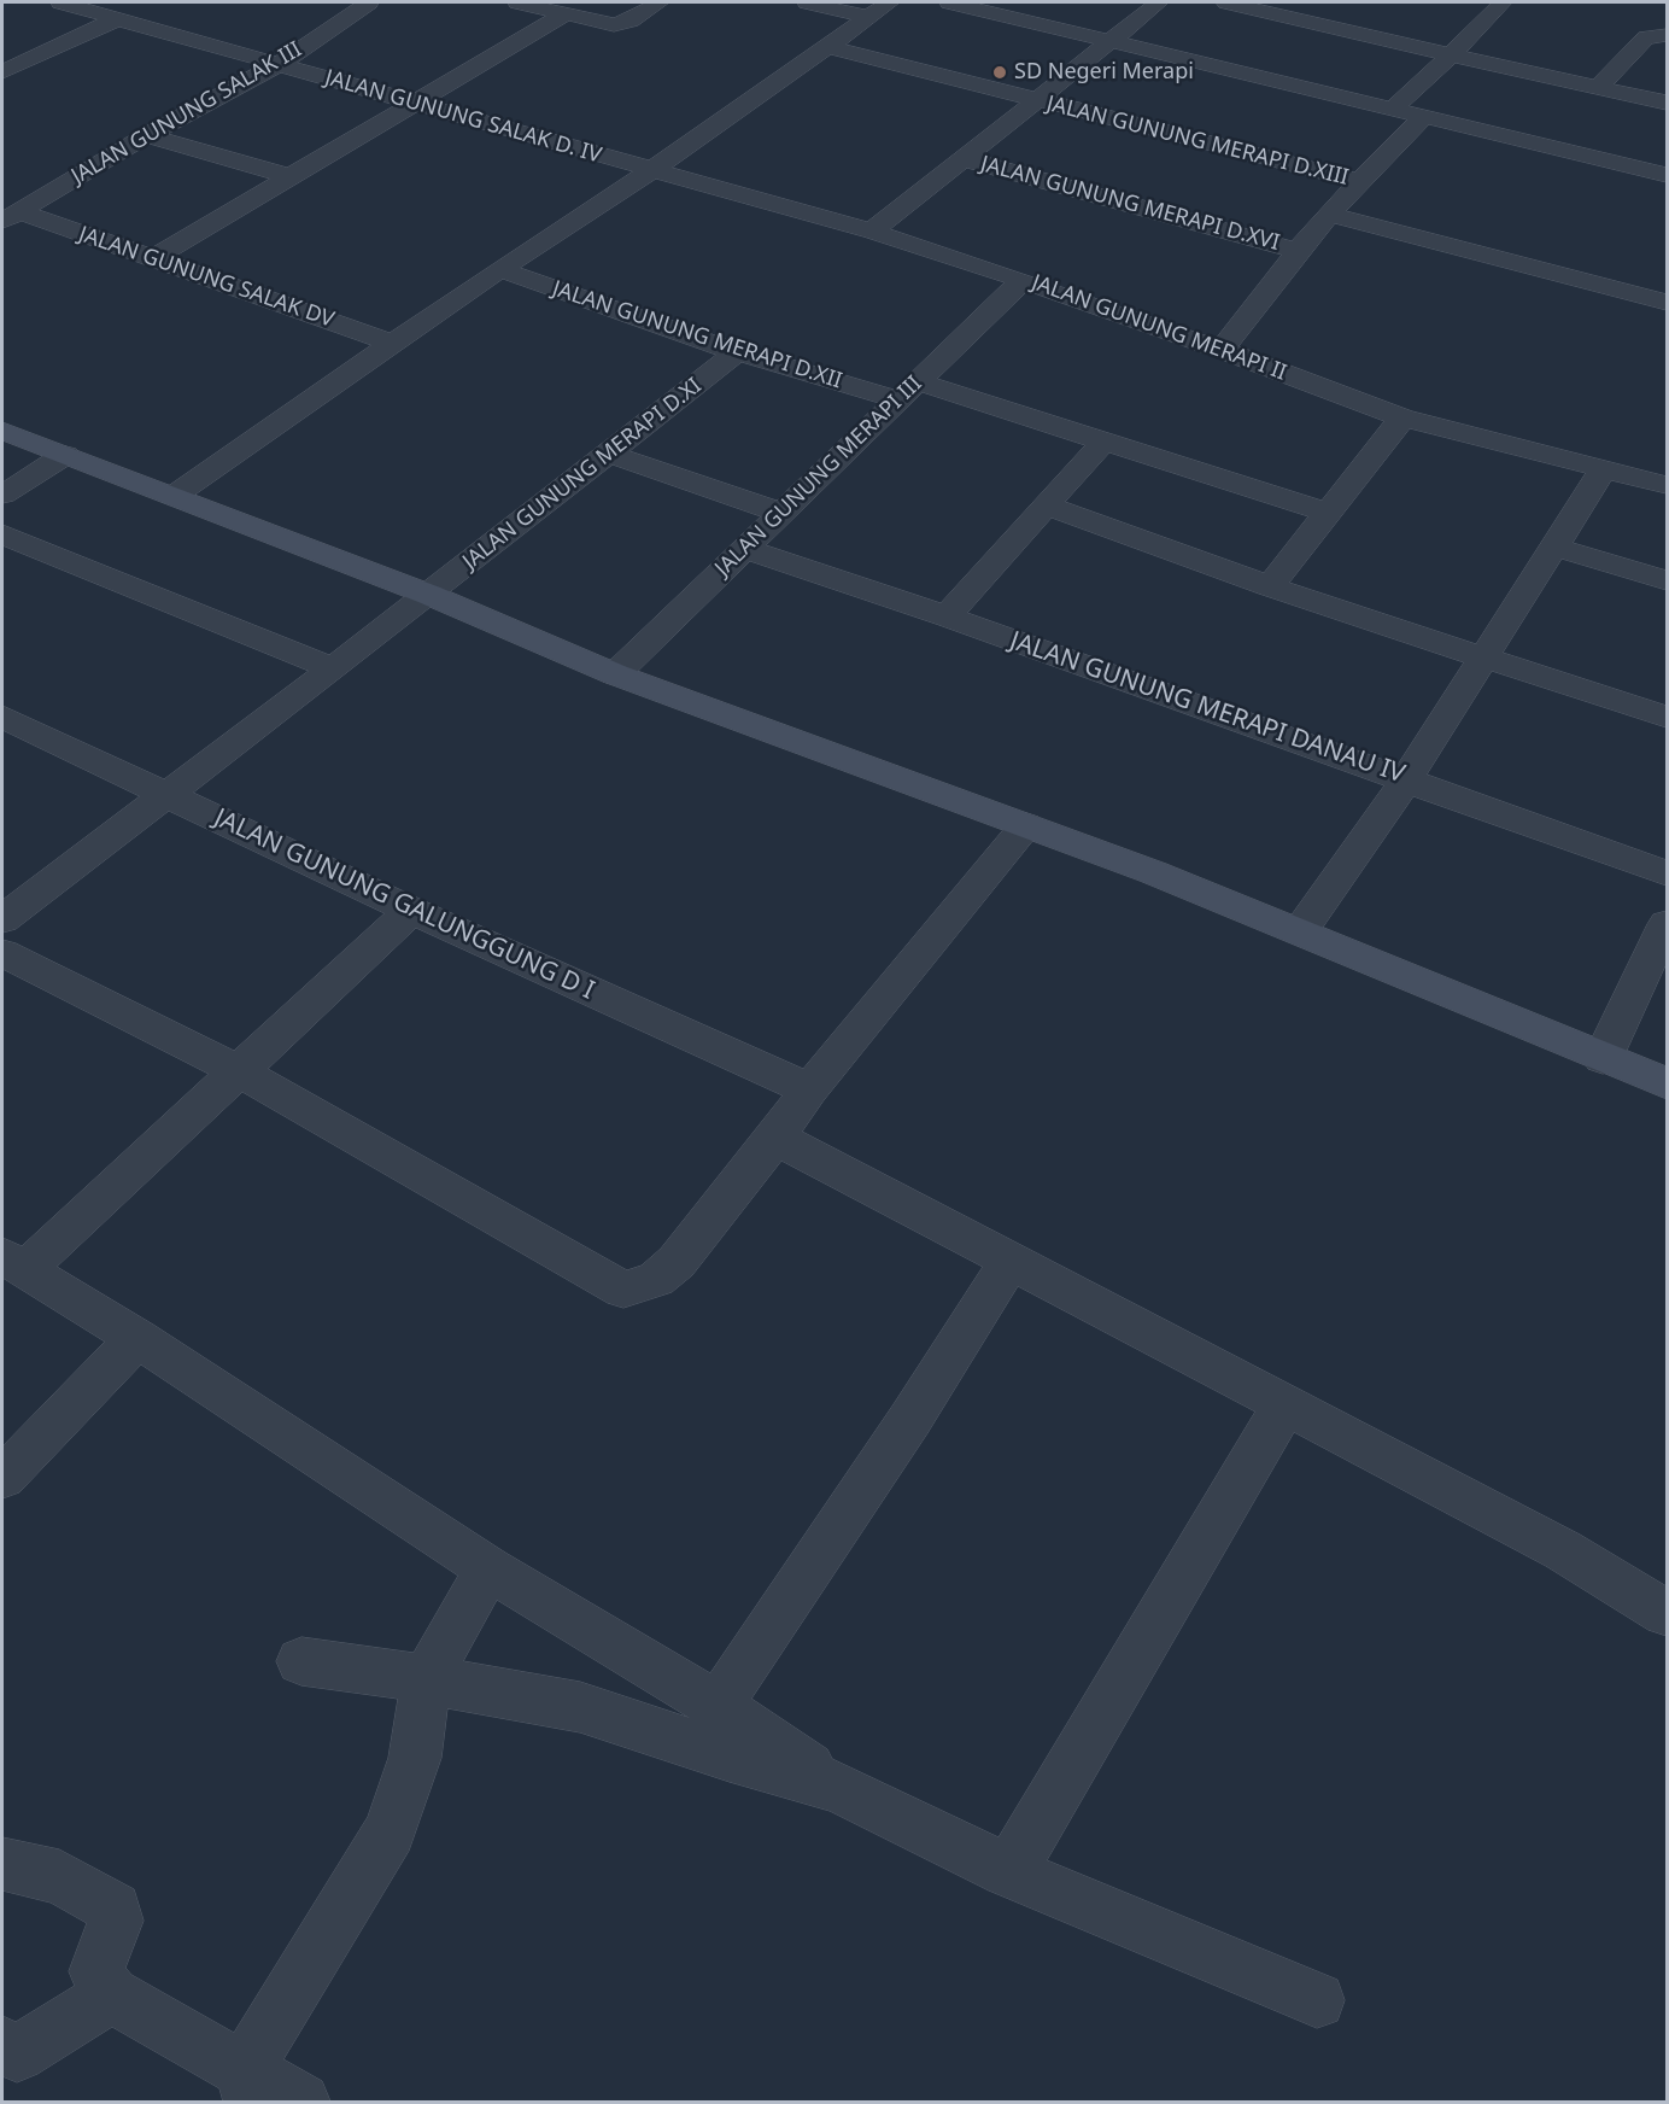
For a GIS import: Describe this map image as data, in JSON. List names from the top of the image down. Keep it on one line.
{"streets":{"street":["JALAN GUNUNG SALAK III","JALAN GUNUNG SALAK D. IV","JALAN GUNUNG MERAPI D.XIII","JALAN GUNUNG MERAPI D.XVI","JALAN GUNUNG SALAK DV","JALAN GUNUNG MERAPI II","JALAN GUNUNG MERAPI D.XII","JALAN GUNUNG MERAPI D.XI","JALAN GUNUNG MERAPI III","JALAN GUNUNG MERAPI DANAU IV","JALAN GUNUNG GALUNGGUNG D I"]},"crossings":[["JALAN GUNUNG SALAK III","JALAN GUNUNG SALAK D. IV"],["JALAN GUNUNG SALAK III","JALAN GUNUNG SALAK DV"],["JALAN GUNUNG SALAK D. IV","JALAN GUNUNG MERAPI II"],["JALAN GUNUNG MERAPI II","JALAN GUNUNG MERAPI III"],["JALAN GUNUNG MERAPI D.XII","JALAN GUNUNG MERAPI D.XI"],["JALAN GUNUNG MERAPI D.XII","JALAN GUNUNG MERAPI III"],["JALAN GUNUNG MERAPI D.XI","JALAN GUNUNG GALUNGGUNG D I"],["JALAN GUNUNG MERAPI III","JALAN GUNUNG MERAPI DANAU IV"]],"places":["SD Negeri Merapi"]}
